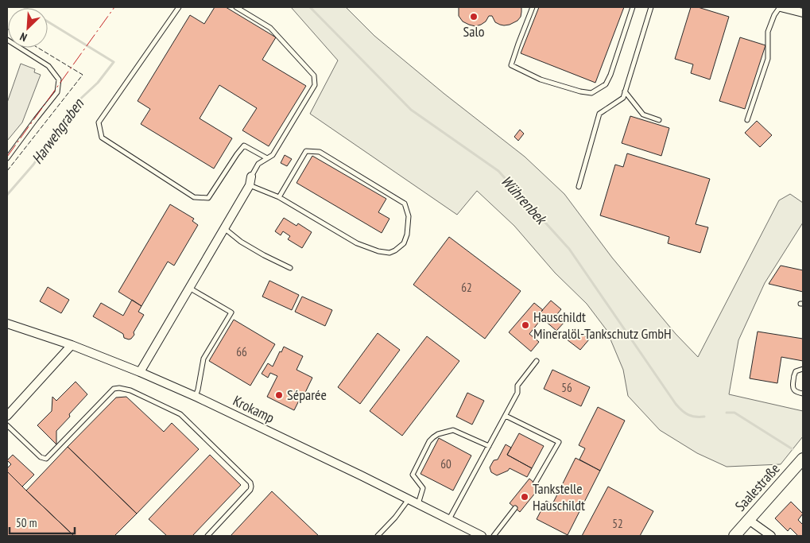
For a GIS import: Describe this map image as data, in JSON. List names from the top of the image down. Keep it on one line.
{"streets":{"street":["Krokamp","Saalestraße"]},"water":["Harwehgraben","Wührenbek"],"places":["Salo","Hauschildt Mineralöl-Tankschutz GmbH","Séparée","Tankstelle Hauschildt"],"house_numbers":["62","66","56","60","52"],"scale_bar":"50 m","north":"bottom left"}
